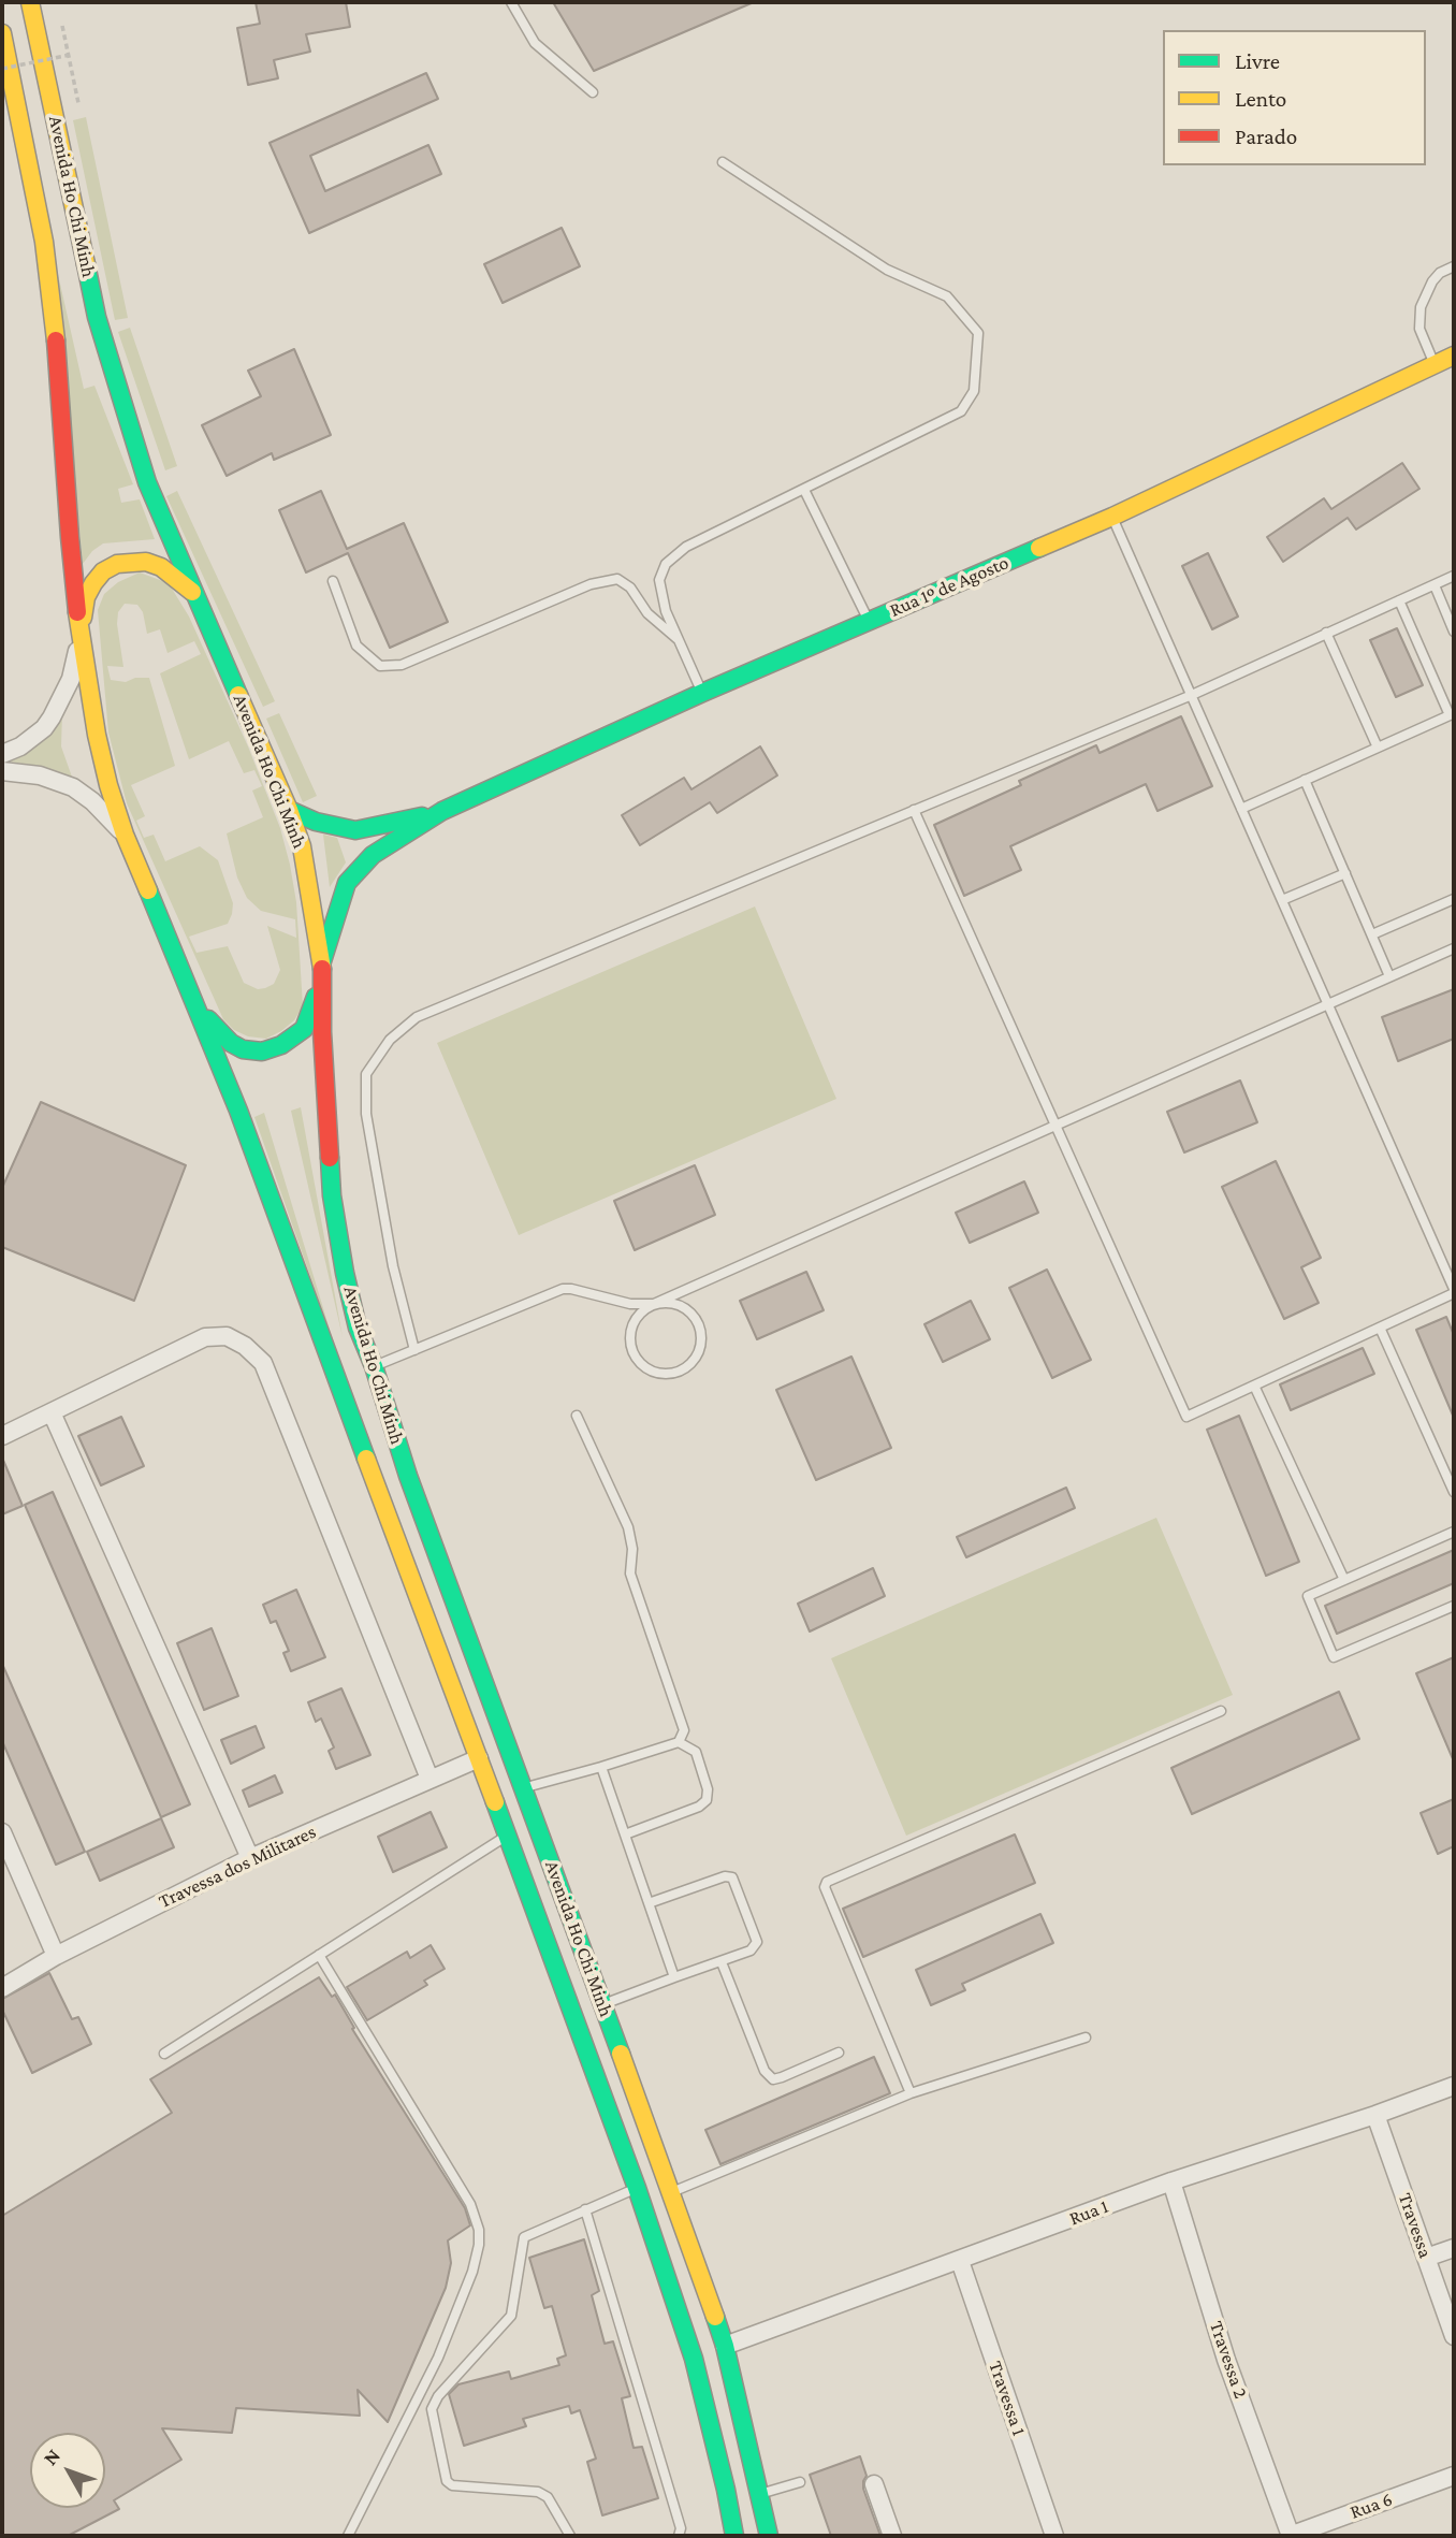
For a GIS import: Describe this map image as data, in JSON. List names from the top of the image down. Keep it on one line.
{"streets":{"main road":["Avenida Ho Chi Minh","Rua 1º de Agosto"],"street":["Travessa dos Militares","Rua 1","Travessa","Travessa 2","Travessa 1","Rua 6"]},"crossings":[["Avenida Ho Chi Minh","Travessa dos Militares"],["Avenida Ho Chi Minh","Rua 1"],["Rua 1","Travessa"],["Rua 1","Travessa 2"],["Rua 1","Travessa 1"],["Travessa 2","Rua 6"]],"legend":["Livre","Lento","Parado"],"north":"top left"}
